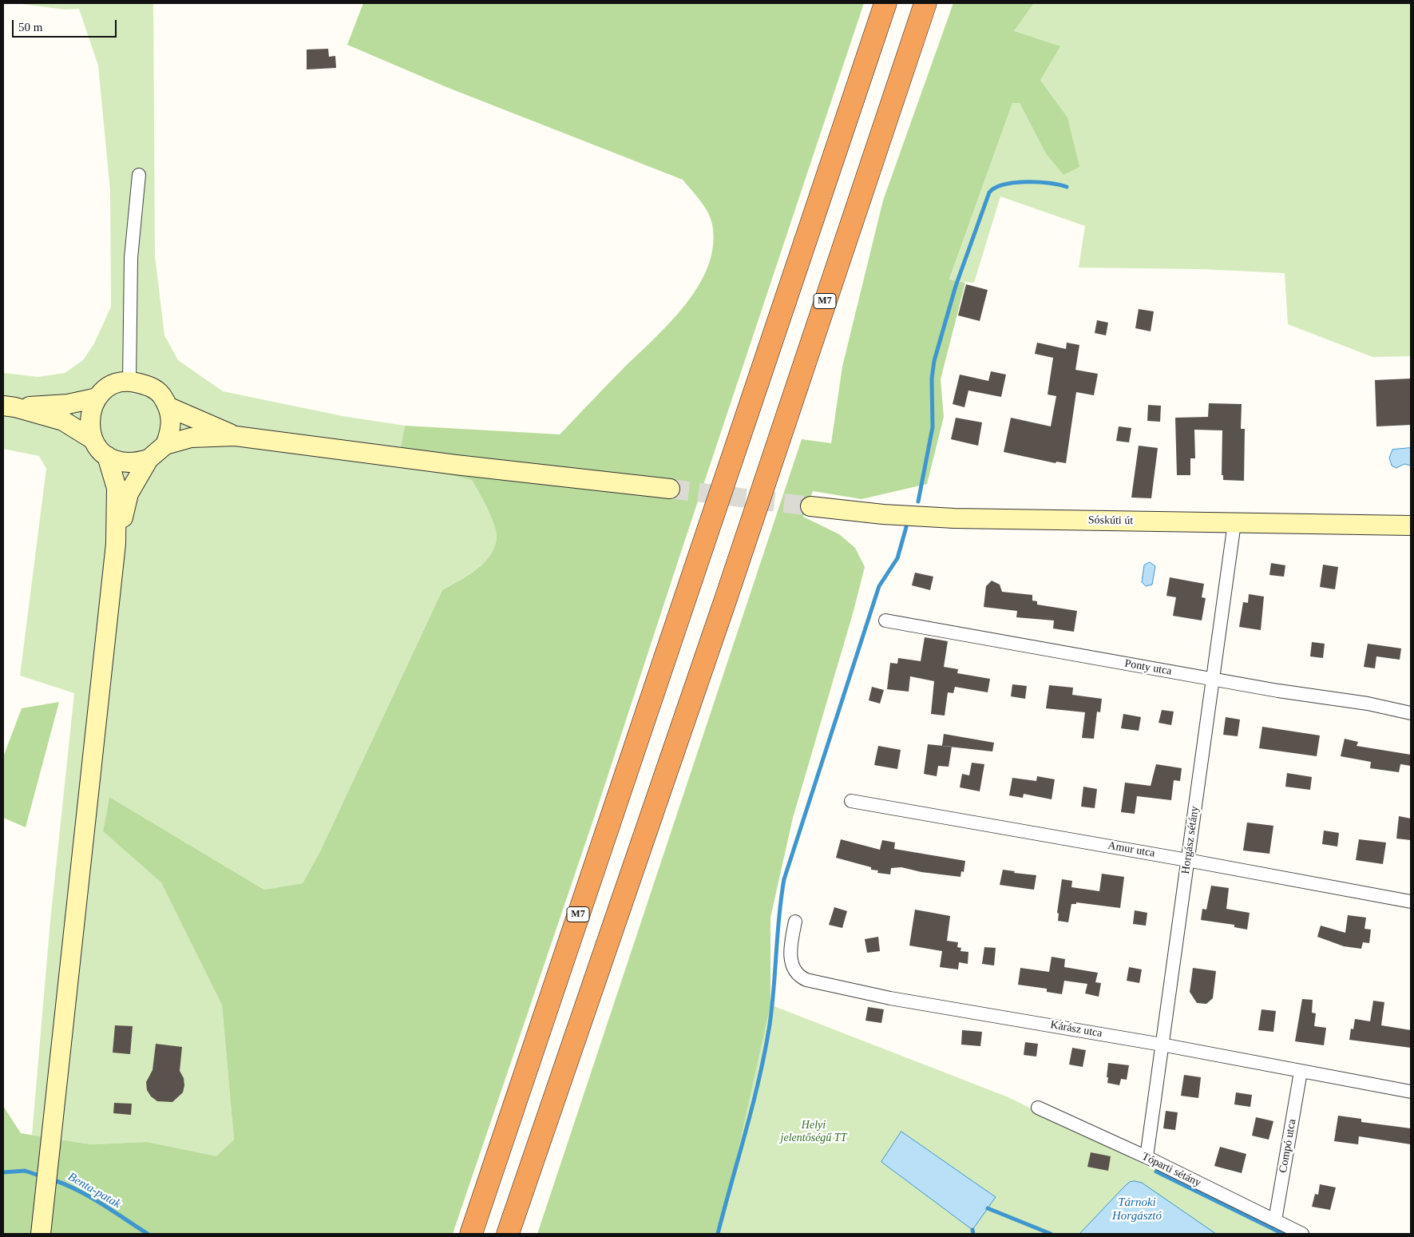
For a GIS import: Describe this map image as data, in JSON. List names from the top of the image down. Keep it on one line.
{"streets":{"highway":["M7"],"main road":["Sóskúti út"],"street":["Ponty utca","Horgász sétány","Amur utca","Kárász utca","Compó utca","Tóparti sétány"]},"crossings":[["Sóskúti út","Horgász sétány"],["Ponty utca","Horgász sétány"],["Horgász sétány","Amur utca"],["Horgász sétány","Kárász utca"],["Horgász sétány","Tóparti sétány"],["Kárász utca","Compó utca"],["Compó utca","Tóparti sétány"]],"water":["Benta-patak","Tárnoki Horgásztó"],"parks":["Helyi jelentőségű TT"],"scale_bar":"50 m"}
